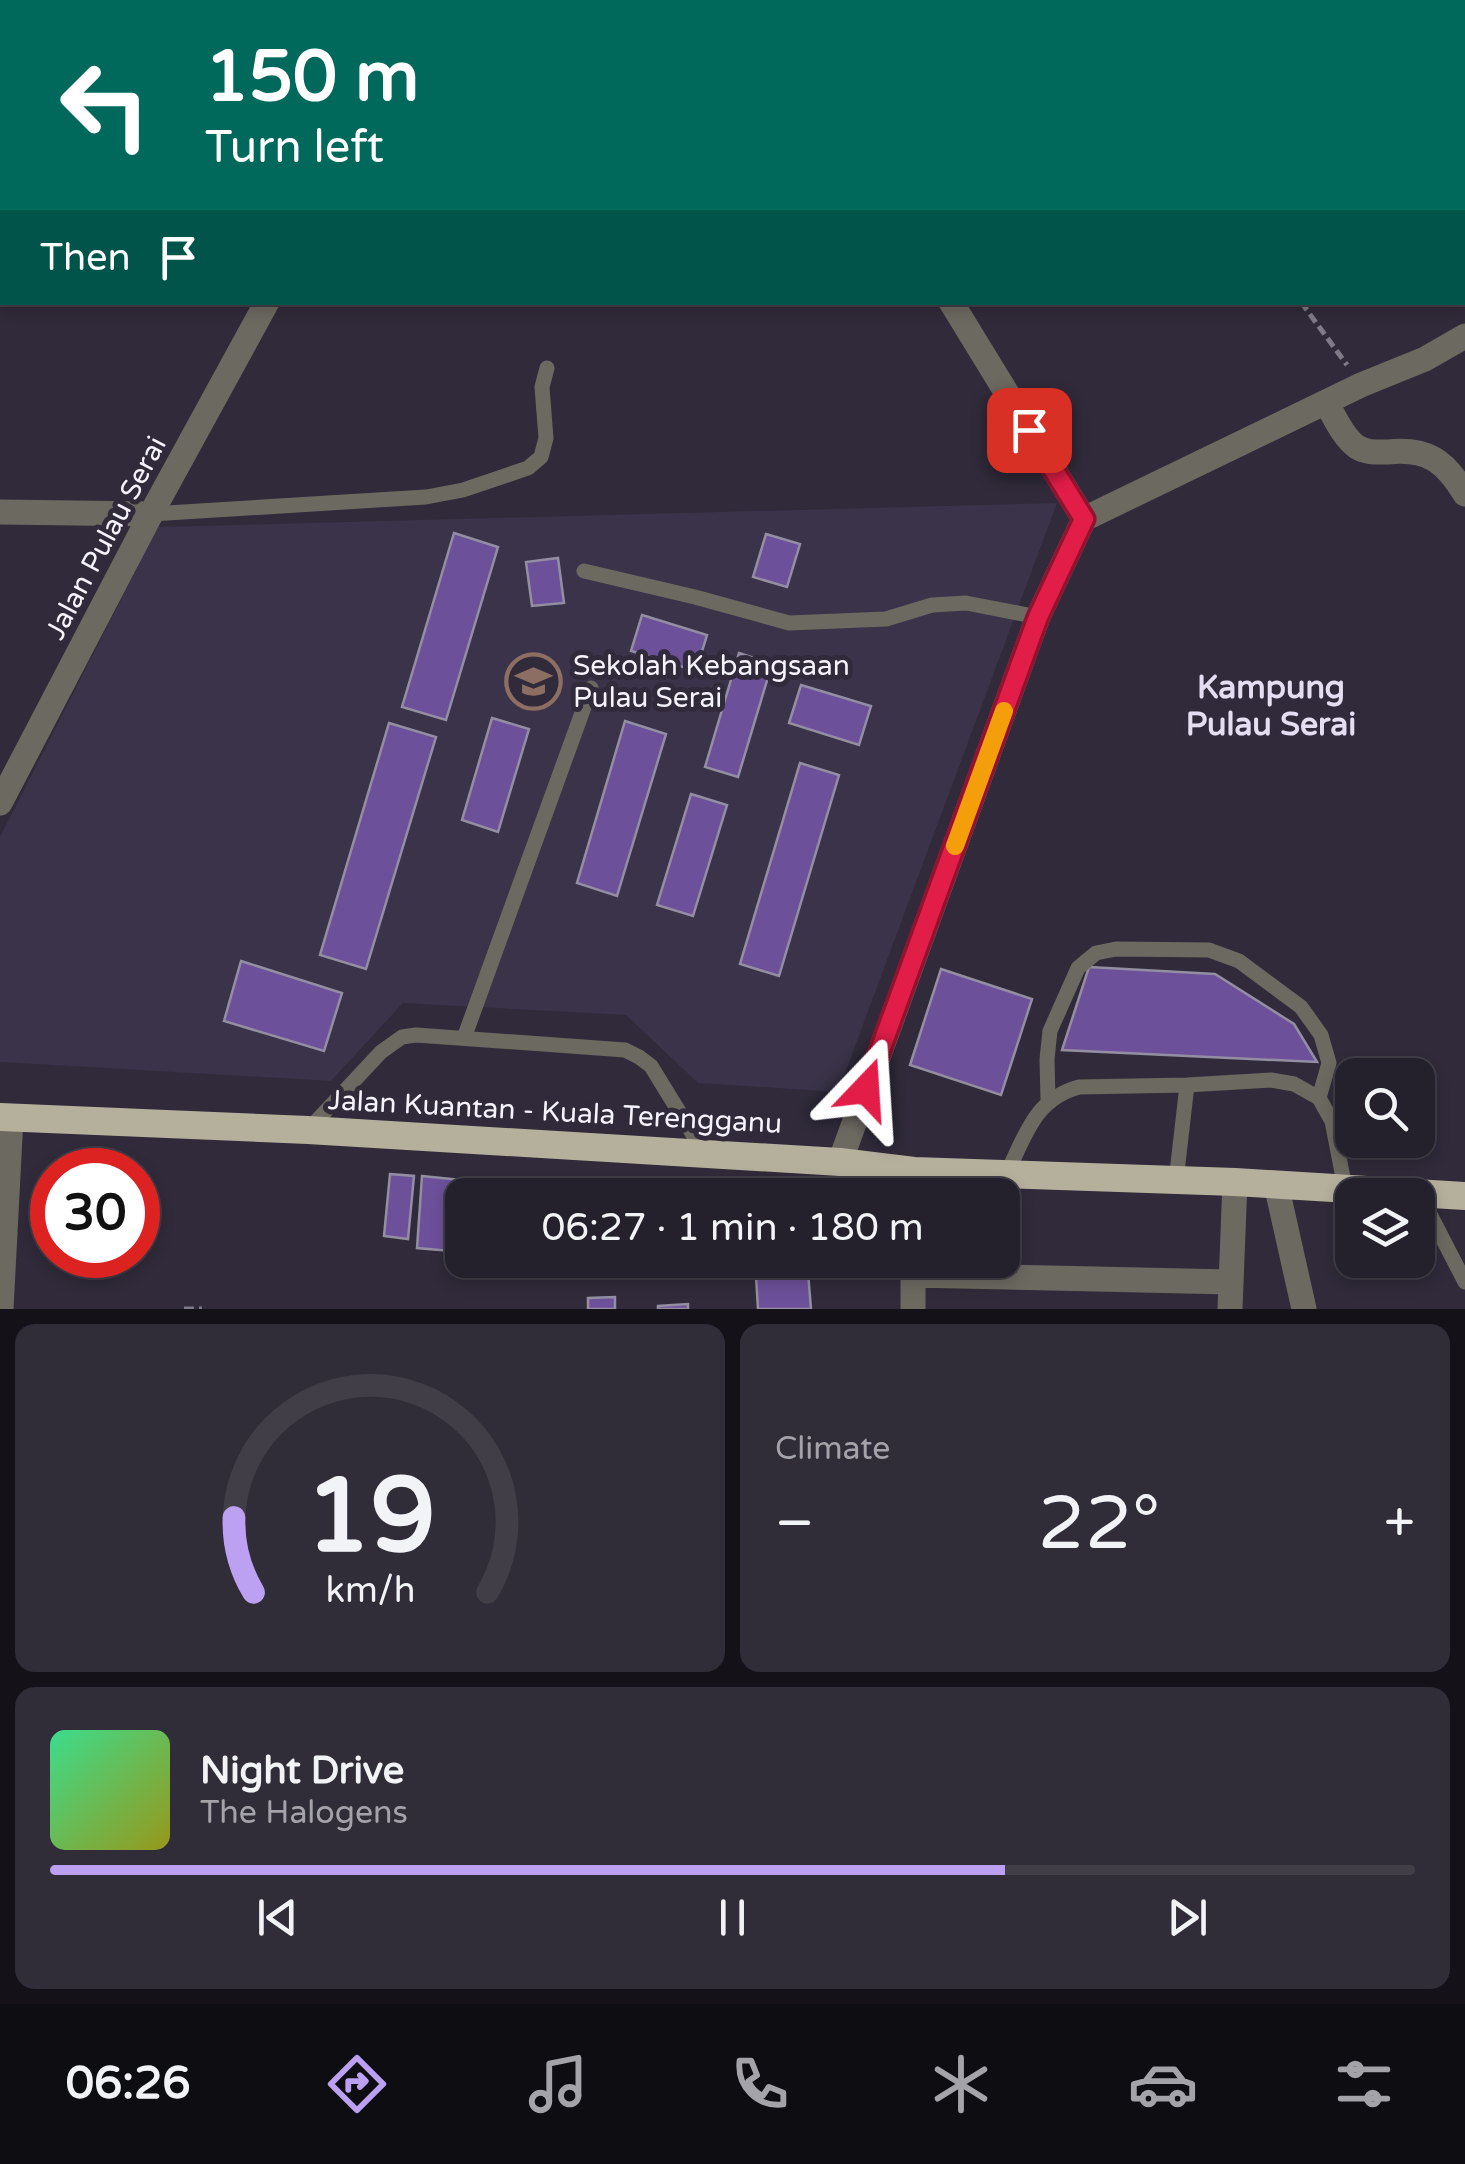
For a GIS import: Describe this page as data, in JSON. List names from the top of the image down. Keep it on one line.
{"streets":{"highway":["Jalan Kuantan - Kuala Terengganu"],"street":["Jalan Pulau Serai"]},"districts":["Kampung Pulau Serai"],"places":{"school or university":["Sekolah Kebangsaan Pulau Serai"]},"page":{"turn":["150 m","Turn left"],"then":"Then","limit":"30","trip":"06:27 · 1 min · 180 m","tile":"Climate","heat":["−","22°","+"],"song":["Night Drive","The Halogens"],"tabs":"06:26","gauge":["19","km/h"]}}
